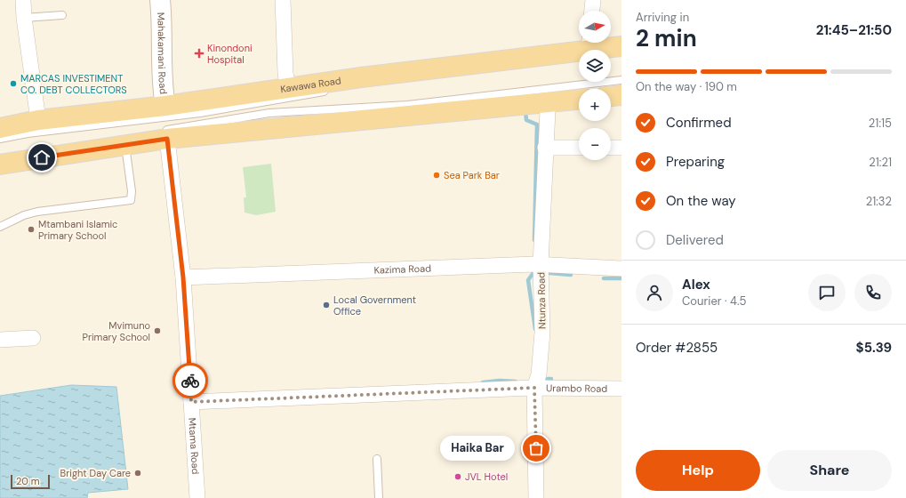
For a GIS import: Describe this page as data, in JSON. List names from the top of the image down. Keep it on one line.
{"streets":{"main road":["Kawawa Road"],"street":["Mahakamani Road","Kazima Road","Ntunza Road","Urambo Road","Mtama Road"]},"crossings":[["Mahakamani Road","Kawawa Road"],["Kazima Road","Ntunza Road"],["Kazima Road","Mtama Road"],["Ntunza Road","Urambo Road"],["Urambo Road","Mtama Road"]],"places":{"health":["Kinondoni Hospital"],"other":["MARCAS INVESTIMENT CO. DEBT COLLECTORS","Sea Park Bar","Mtambani Islamic Primary School","Local Government Office","Mvimuno Primary School","Haika Bar","Bright Day Care","JVL Hotel"]},"scale_bar":"20 m","north":"right","page":{"heading":["2 min","Arriving in","21:45–21:50"],"panel":["Alex","Courier · 4.5","Order #2855","$5.39"],"map_buttons":["+","−"],"bar":"On the way · 190 m","list":[["Confirmed","21:15"],["Preparing","21:21"],["On the way","21:32"],"Delivered"],"bubble":"Haika Bar","buttons":["Help","Share"],"scale":"20 m"}}
